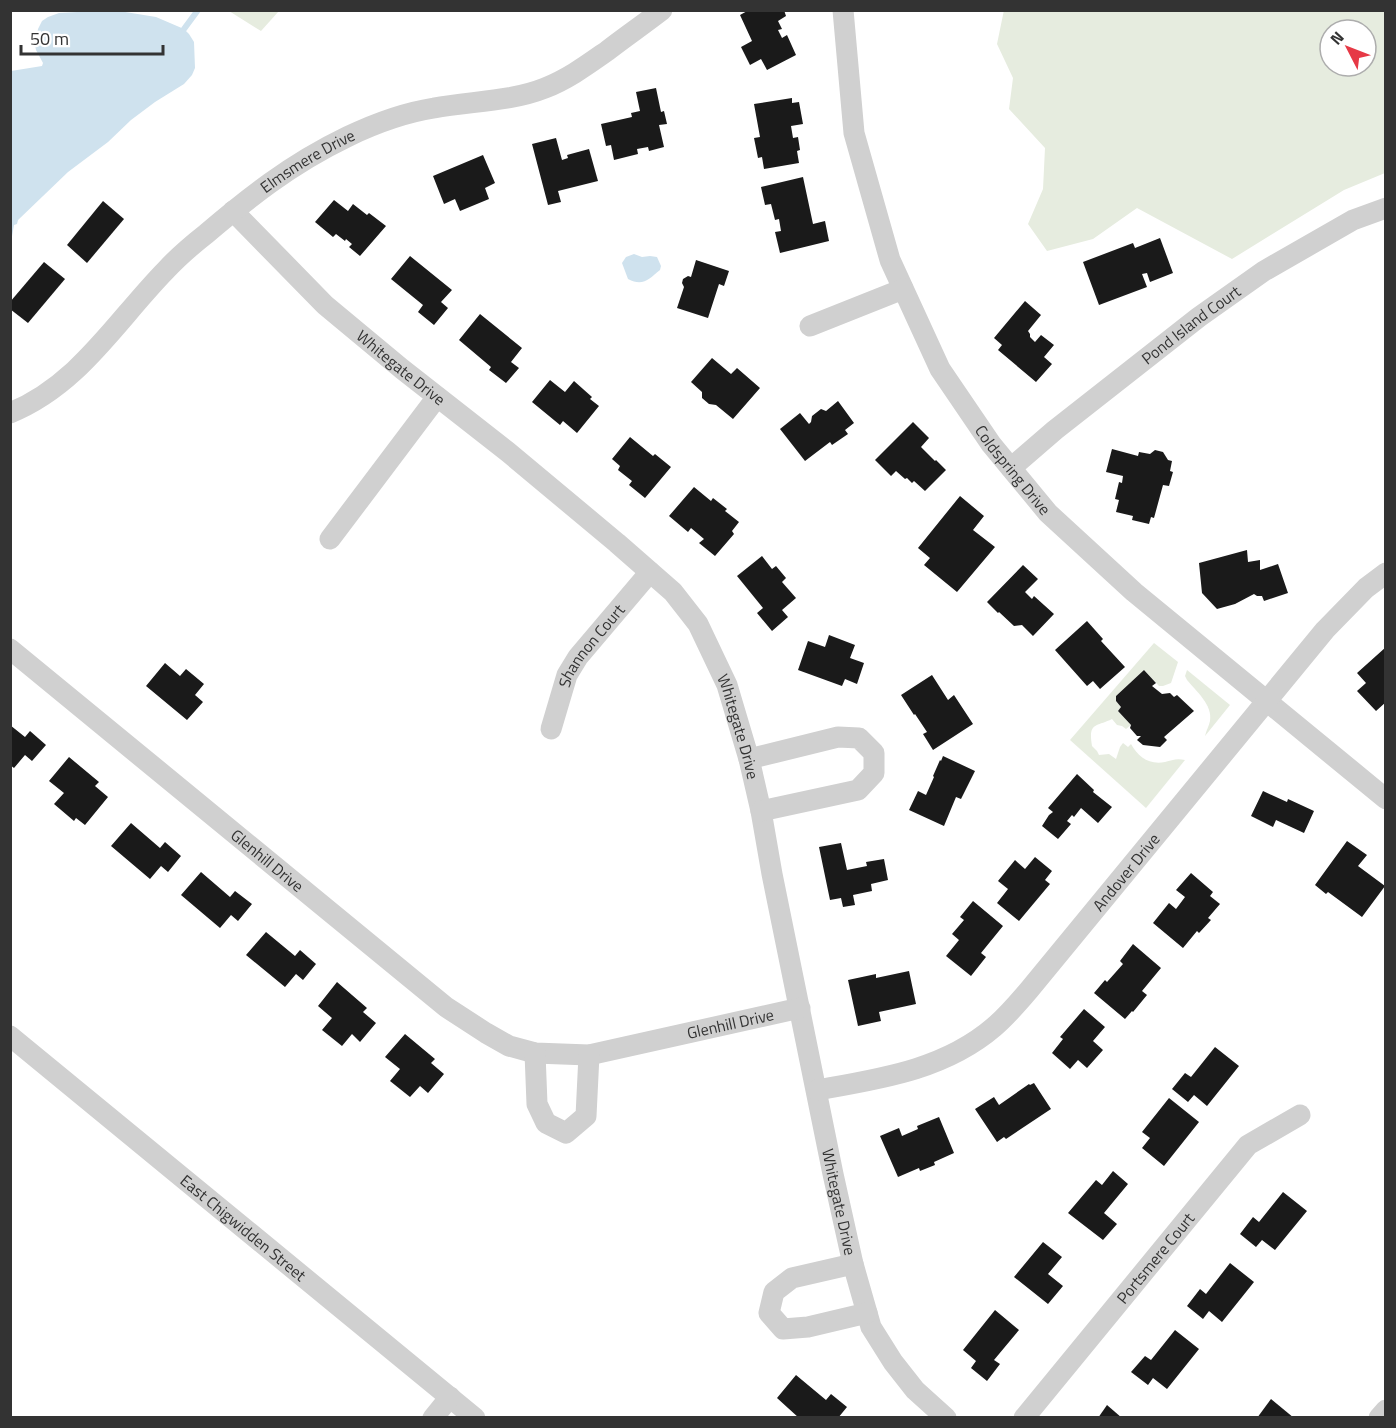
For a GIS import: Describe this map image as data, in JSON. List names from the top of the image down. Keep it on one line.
{"streets":{"street":["Elmsmere Drive","Pond Island Court","Whitegate Drive","Coldspring Drive","Shannon Court","Glenhill Drive","Andover Drive","East Chigwidden Street","Portsmere Court"]},"crossings":[["Elmsmere Drive","Whitegate Drive"],["Pond Island Court","Coldspring Drive"],["Whitegate Drive","Shannon Court"],["Whitegate Drive","Glenhill Drive"],["Whitegate Drive","Andover Drive"],["Coldspring Drive","Andover Drive"]],"scale_bar":"50 m","north":"top left"}
